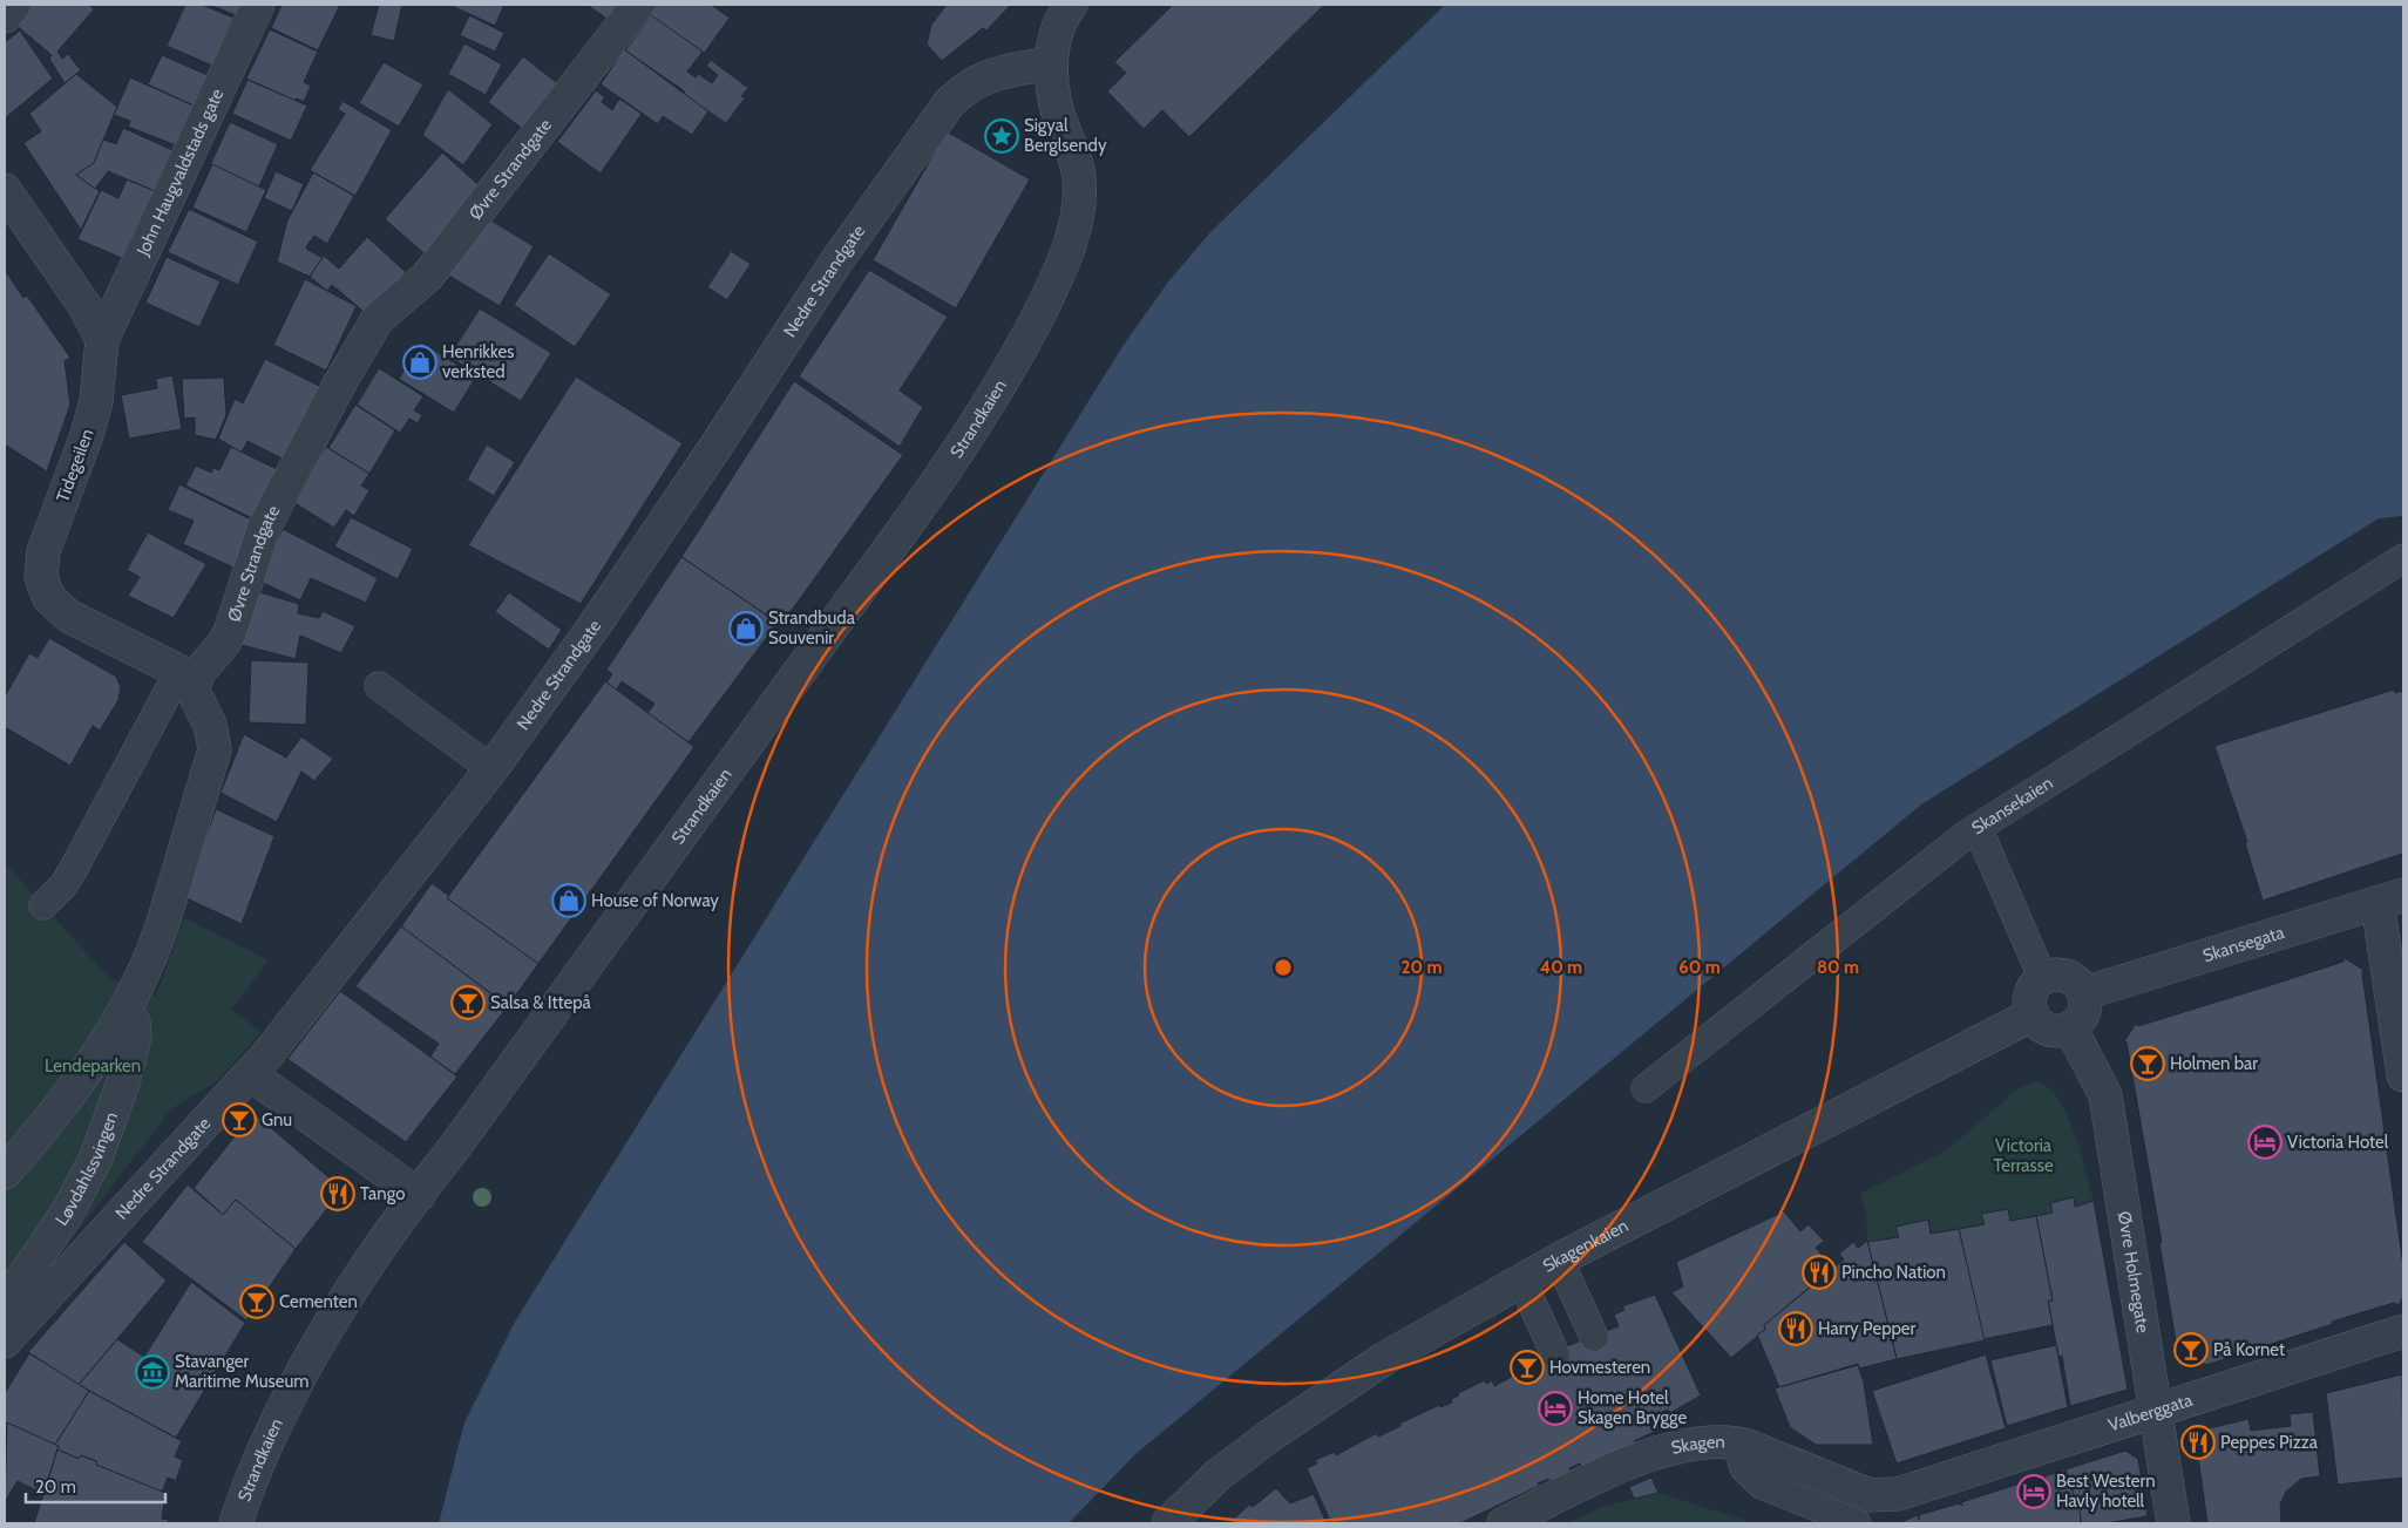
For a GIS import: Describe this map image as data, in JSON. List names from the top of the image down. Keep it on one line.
{"streets":{"street":["Øvre Strandgate","John Haugvaldstads gate","Nedre Strandgate","Strandkaien","Tidegeilen","Skansegata","Løvdahlssvingen","Skagenkaien","Øvre Holmegate","Valberggata","Skagen"],"lane":["Skansekaien"]},"crossings":[["Øvre Strandgate","Tidegeilen"],["John Haugvaldstads gate","Tidegeilen"],["Nedre Strandgate","Strandkaien"],["Nedre Strandgate","Løvdahlssvingen"],["Skansegata","Skagenkaien"],["Skansegata","Øvre Holmegate"],["Skagenkaien","Øvre Holmegate"],["Øvre Holmegate","Valberggata"],["Valberggata","Skagen"]],"parks":["Lendeparken","Victoria Terrasse"],"places":{"place":["Sigyal Berglsendy"],"shop":["Henrikkes verksted","Strandbuda Souvenir","House of Norway"],"bar":["Salsa & Ittepå","Holmen bar","Gnu","Cementen","På Kornet","Hovmesteren"],"hotel":["Victoria Hotel","Home Hotel Skagen Brygge","Best Western Havly hotell"],"restaurant":["Tango","Pincho Nation","Harry Pepper","Peppes Pizza"],"museum":["Stavanger Maritime Museum"]},"scale_bar":"20 m","rings":["20 m","40 m","60 m","80 m"]}
